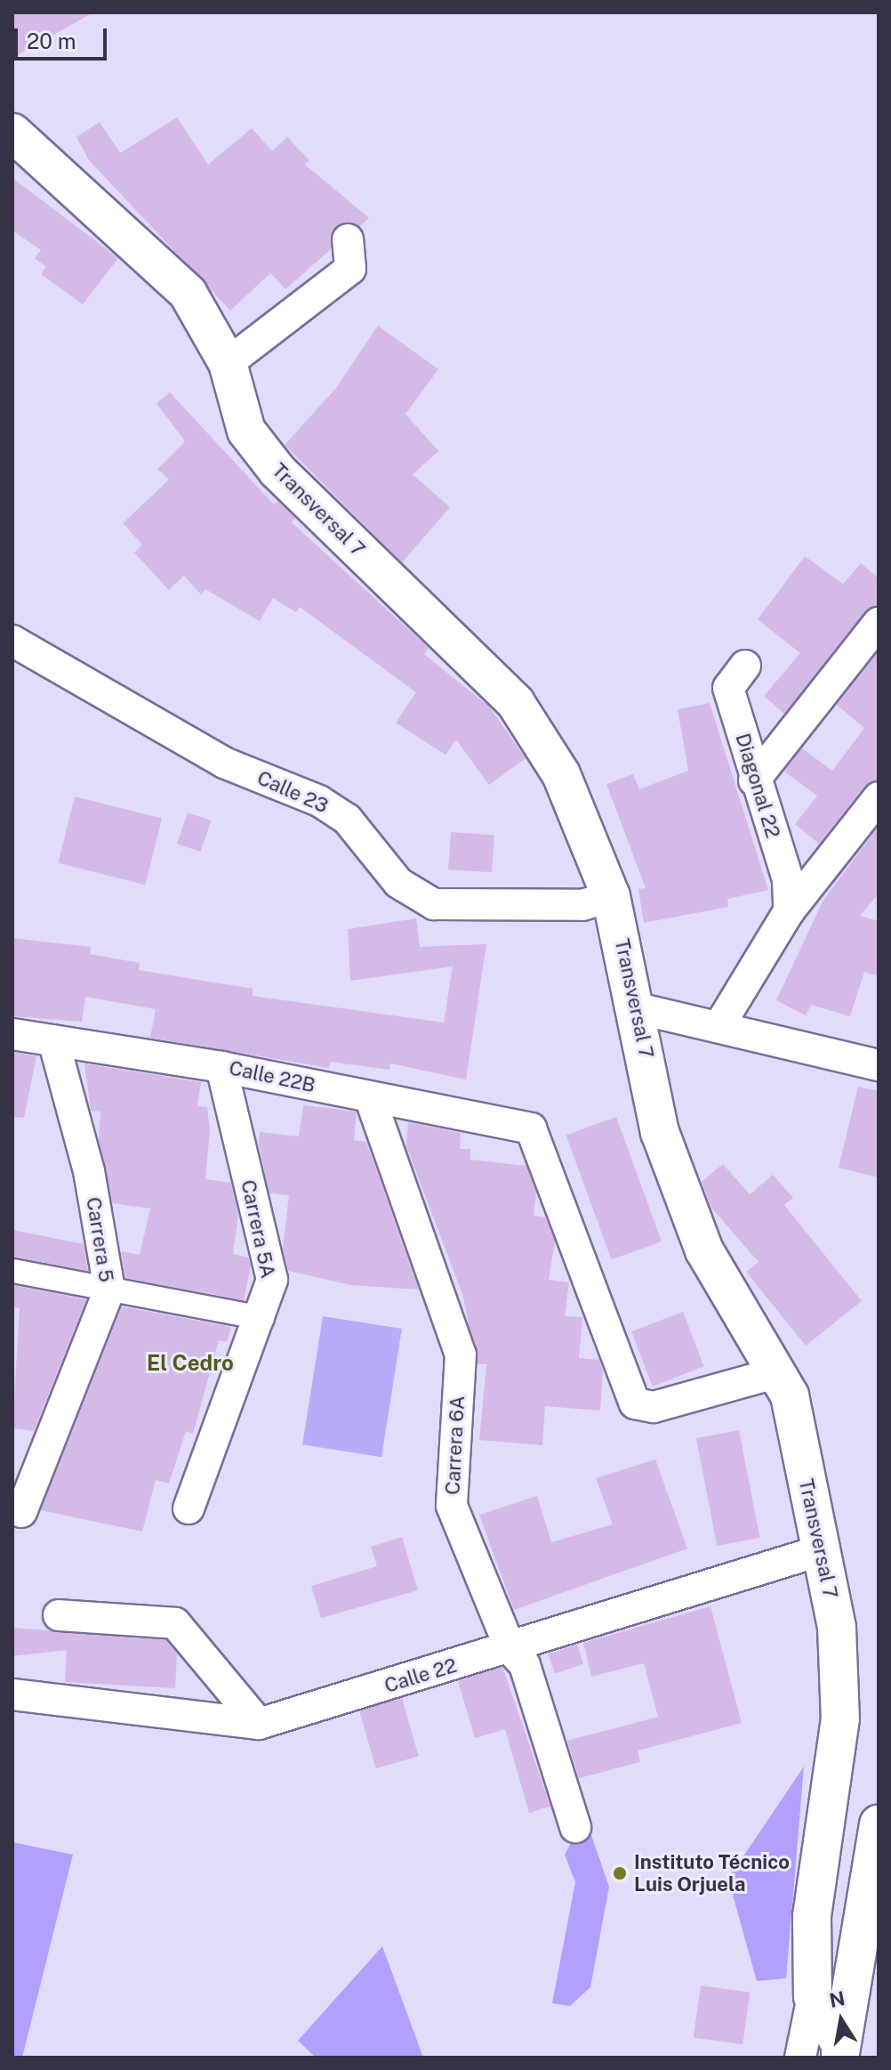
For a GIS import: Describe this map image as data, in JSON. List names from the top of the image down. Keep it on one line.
{"streets":{"street":["Transversal 7","Diagonal 22","Calle 23","Calle 22B","Carrera 5A","Carrera 5","Carrera 6A","Calle 22"]},"crossings":[["Transversal 7","Calle 23"],["Transversal 7","Calle 22B"],["Transversal 7","Calle 22"],["Calle 22B","Carrera 5A"],["Calle 22B","Carrera 5"],["Calle 22B","Carrera 6A"],["Carrera 6A","Calle 22"]],"districts":["El Cedro"],"places":["Instituto Técnico Luis Orjuela"],"scale_bar":"20 m","north":"top"}
